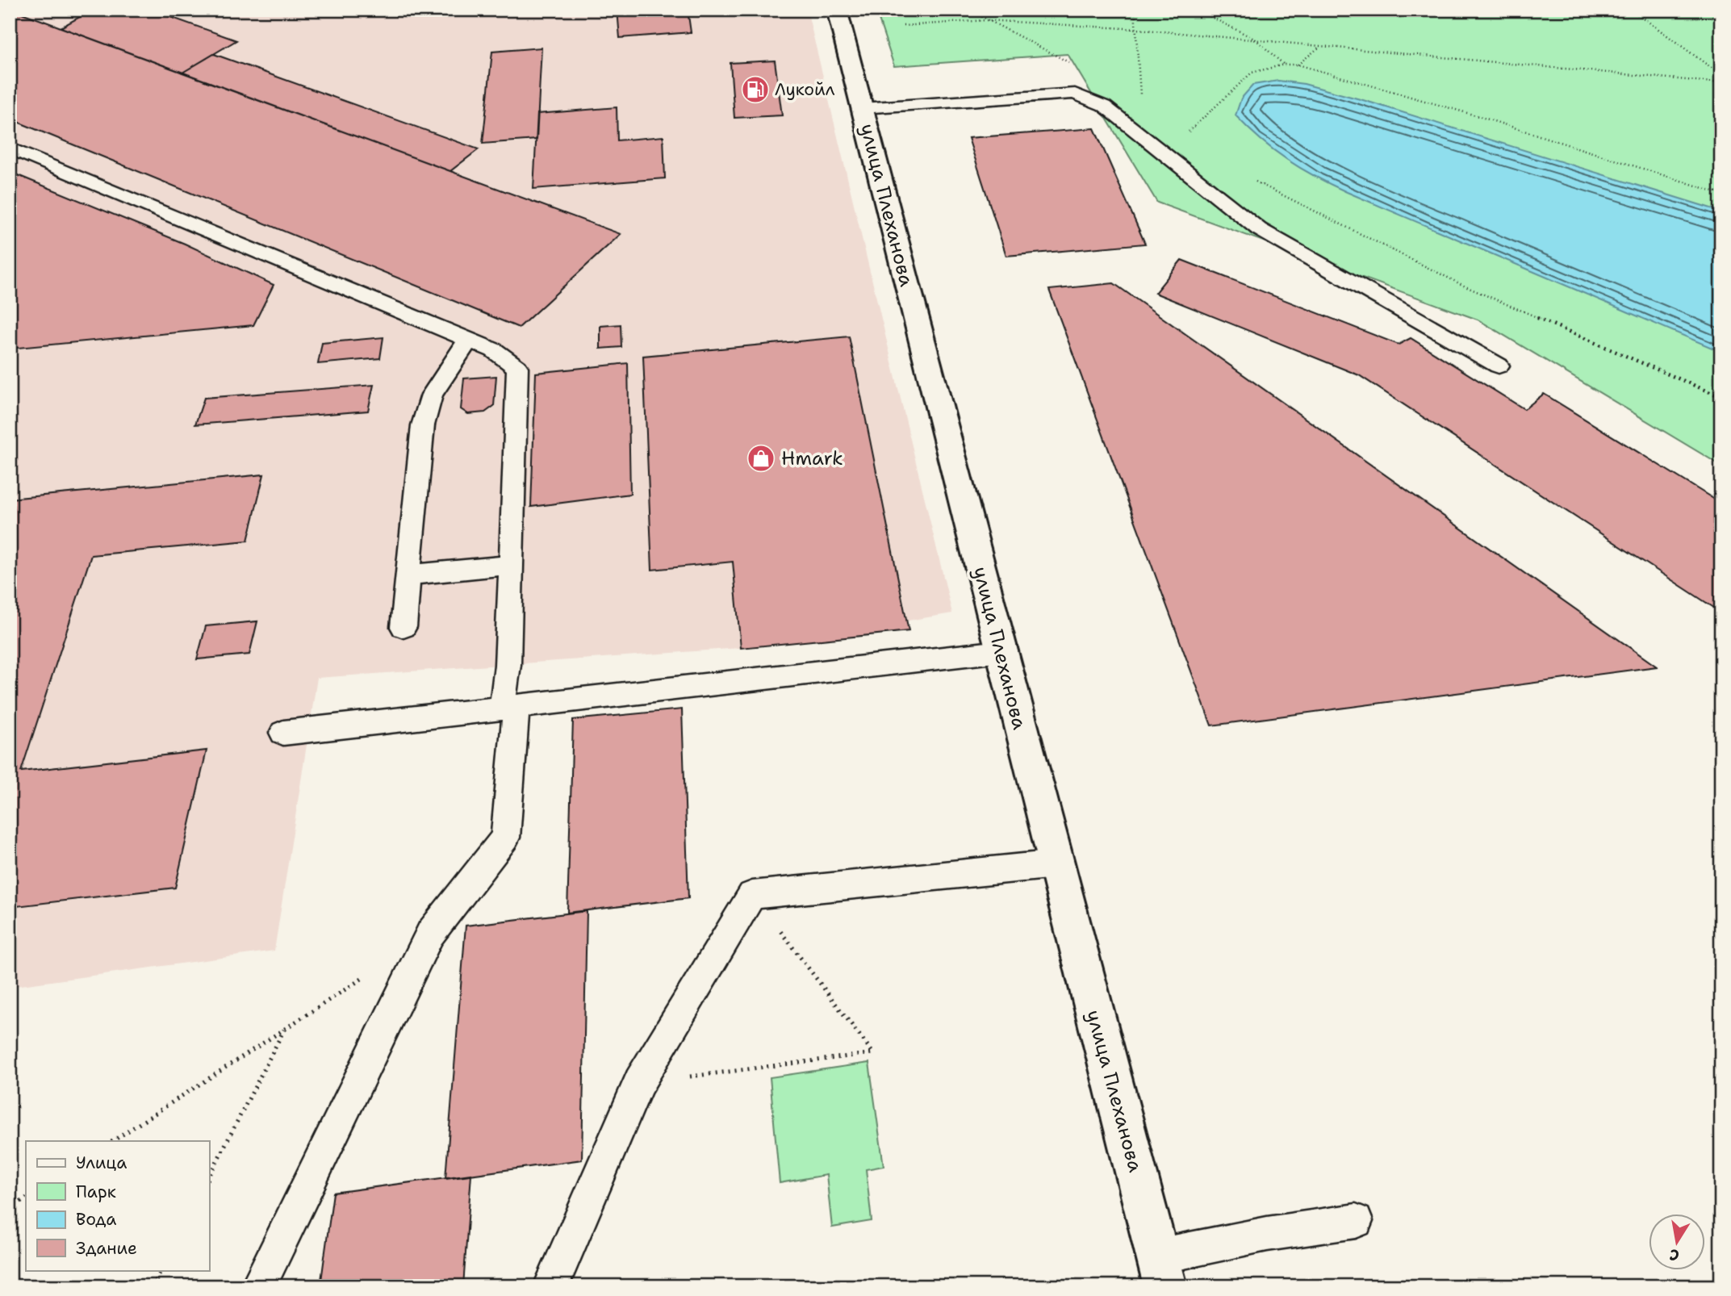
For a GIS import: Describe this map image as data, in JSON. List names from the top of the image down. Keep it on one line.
{"streets":{"main road":["улица Плеханова"]},"places":{"fuel station":["Лукойл"],"shop":["Hmark"]},"legend":["Улица","Парк","Вода","Здание"],"north":"bottom"}
